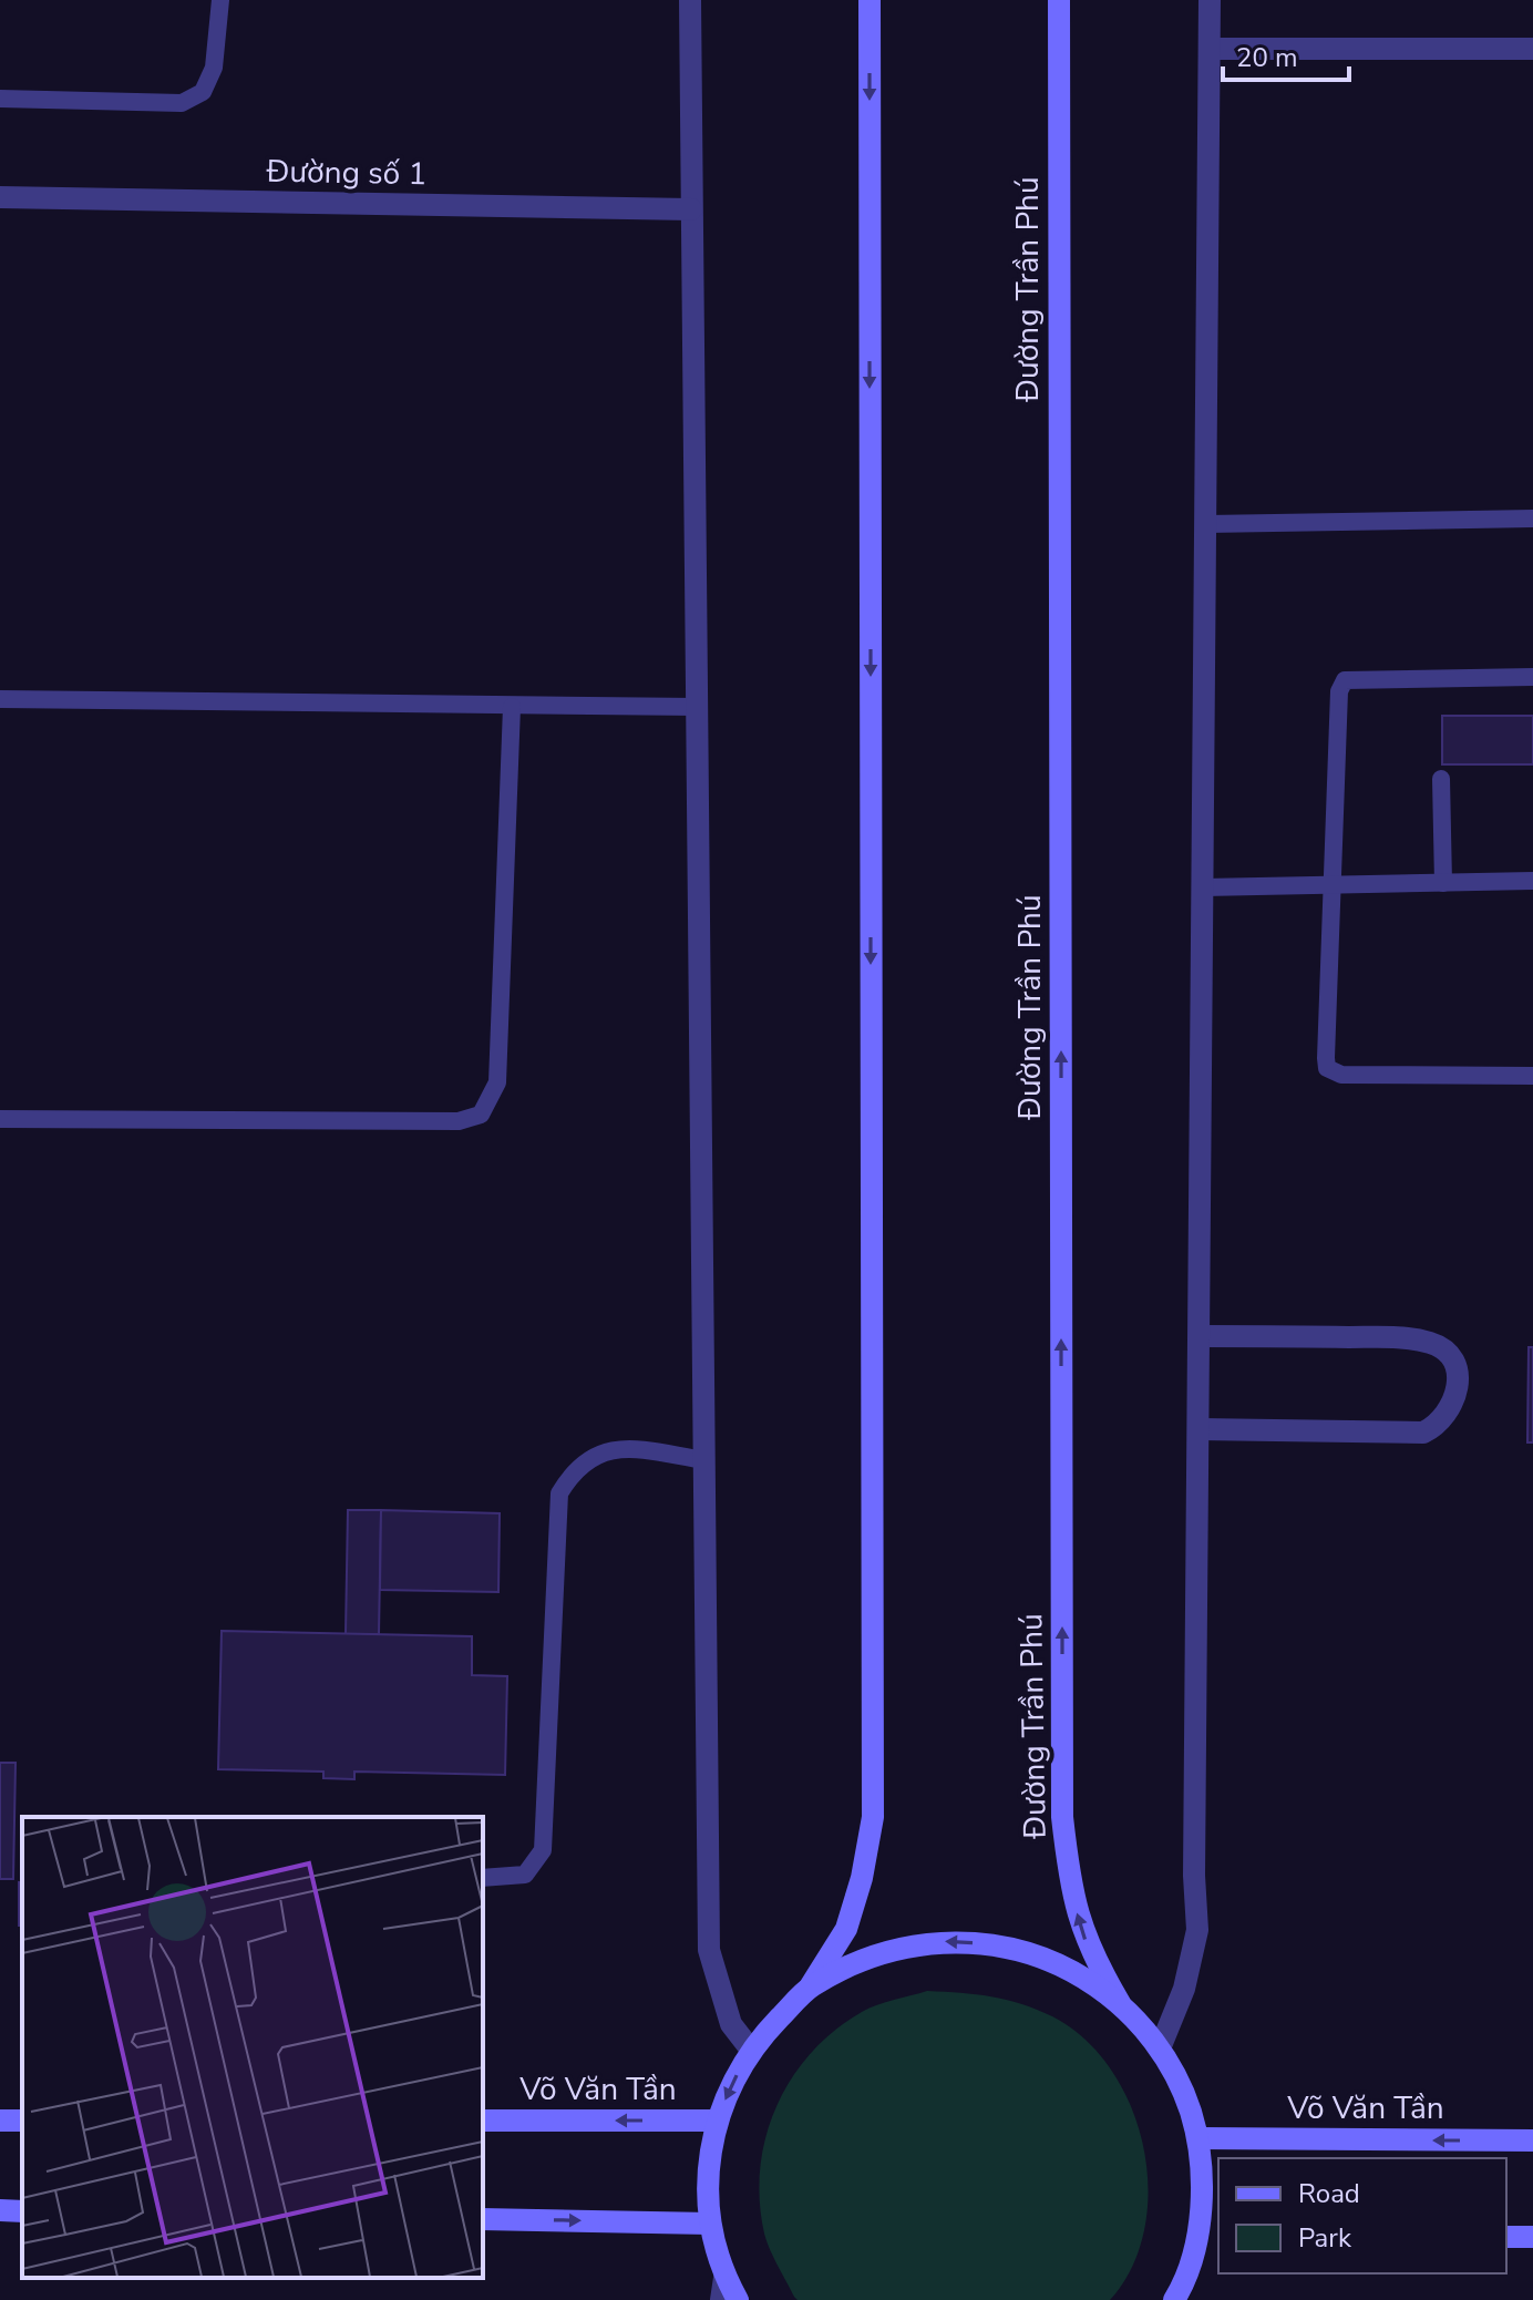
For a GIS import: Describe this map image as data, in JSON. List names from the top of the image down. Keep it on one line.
{"streets":{"main road":["Đường Trần Phú","Võ Văn Tần"],"street":["Đường số 1"]},"legend":["Road","Park"],"scale_bar":"20 m"}
